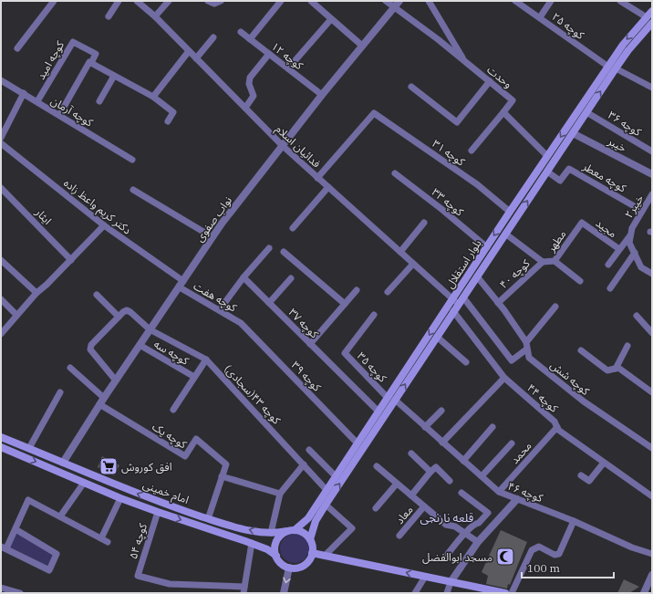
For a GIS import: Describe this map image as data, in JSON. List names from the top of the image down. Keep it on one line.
{"streets":{"main road":["بلوار استقلال","امام خمینی"],"street":["کوچه ۲۵","کوچه ۱۲","کوچه امید","وحدت","کوچه آرمان","کوچه ۳۶","خیبر","فدائیان اسلام","کوچه ۳۱","کوچه معطر","کوچه ۳۳","دکتر کریم واعظ زاده","خیبر۲","ایثار","نواب صفوی","مجید","مطهر","کوچه ۴۰","کوچه هفت","کوچه ۳۷","کوچه سه","کوچه ۳۵","کوچه ۳۹","کوچه شش","کوچه ۴۳(سجادی)","کوچه ۴۴","کوچه یک","محمد","کوچه ۴۶","معاد","کوچه ۵۴"]},"crossings":[["کوچه ۲۵","بلوار استقلال"],["کوچه ۱۲","نواب صفوی"],["کوچه امید","کوچه آرمان"],["وحدت","نواب صفوی"],["کوچه ۳۶","بلوار استقلال"],["خیبر","بلوار استقلال"],["فدائیان اسلام","کوچه ۳۱"],["فدائیان اسلام","نواب صفوی"],["فدائیان اسلام","بلوار استقلال"],["کوچه ۳۱","بلوار استقلال"],["کوچه معطر","خیبر۲"],["کوچه معطر","بلوار استقلال"],["کوچه ۳۳","بلوار استقلال"],["دکتر کریم واعظ زاده","نواب صفوی"],["دکتر کریم واعظ زاده","کوچه هفت"],["خیبر۲","مجید"],["نواب صفوی","کوچه هفت"],["نواب صفوی","کوچه سه"],["نواب صفوی","کوچه ۴۳(سجادی)"],["نواب صفوی","کوچه یک"],["نواب صفوی","امام خمینی"],["مجید","مطهر"],["مطهر","کوچه ۴۰"],["بلوار استقلال","کوچه ۴۰"],["بلوار استقلال","کوچه ۳۷"],["بلوار استقلال","کوچه ۳۵"],["بلوار استقلال","کوچه ۳۹"],["بلوار استقلال","کوچه ۴۳(سجادی)"],["بلوار استقلال","کوچه ۴۴"],["بلوار استقلال","امام خمینی"],["بلوار استقلال","کوچه ۴۶"],["کوچه هفت","کوچه ۳۹"],["کوچه ۳۵","کوچه ۴۶"],["کوچه ۴۴","محمد"],["محمد","کوچه ۴۶"],["امام خمینی","کوچه ۵۴"]],"districts":["قلعه نارنجی"],"places":{"supermarket":["افق کوروش"],"mosque":["مسجد ابوالفضل"]},"scale_bar":"100 m"}
